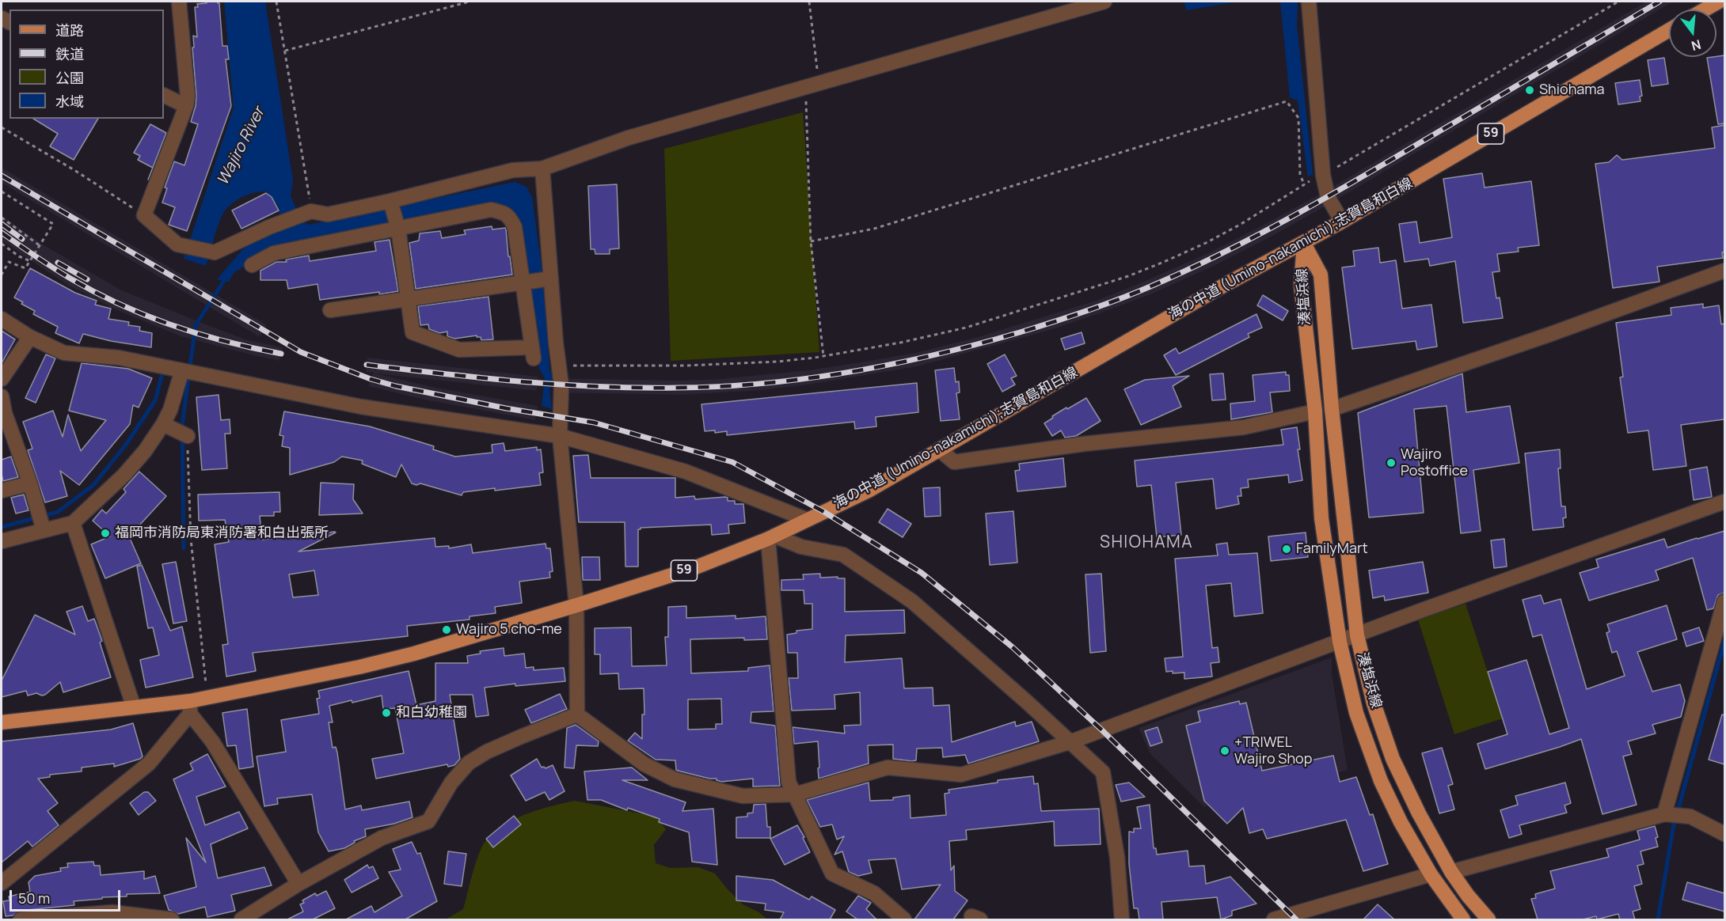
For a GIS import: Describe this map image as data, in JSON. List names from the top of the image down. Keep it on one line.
{"streets":{"main road":["59","海の中道 (Umino-nakamichi);志賀島和白線","湊塩浜線"]},"crossings":[["海の中道 (Umino-nakamichi);志賀島和白線","湊塩浜線"]],"districts":["SHIOHAMA"],"water":["Wajiro River"],"places":["Shiohama","Wajiro Postoffice","福岡市消防局東消防署和白出張所","FamilyMart","Wajiro 5 cho-me","和白幼稚園","+TRIWEL Wajiro Shop"],"legend":["道路","鉄道","公園","水域"],"scale_bar":"50 m","north":"bottom"}
